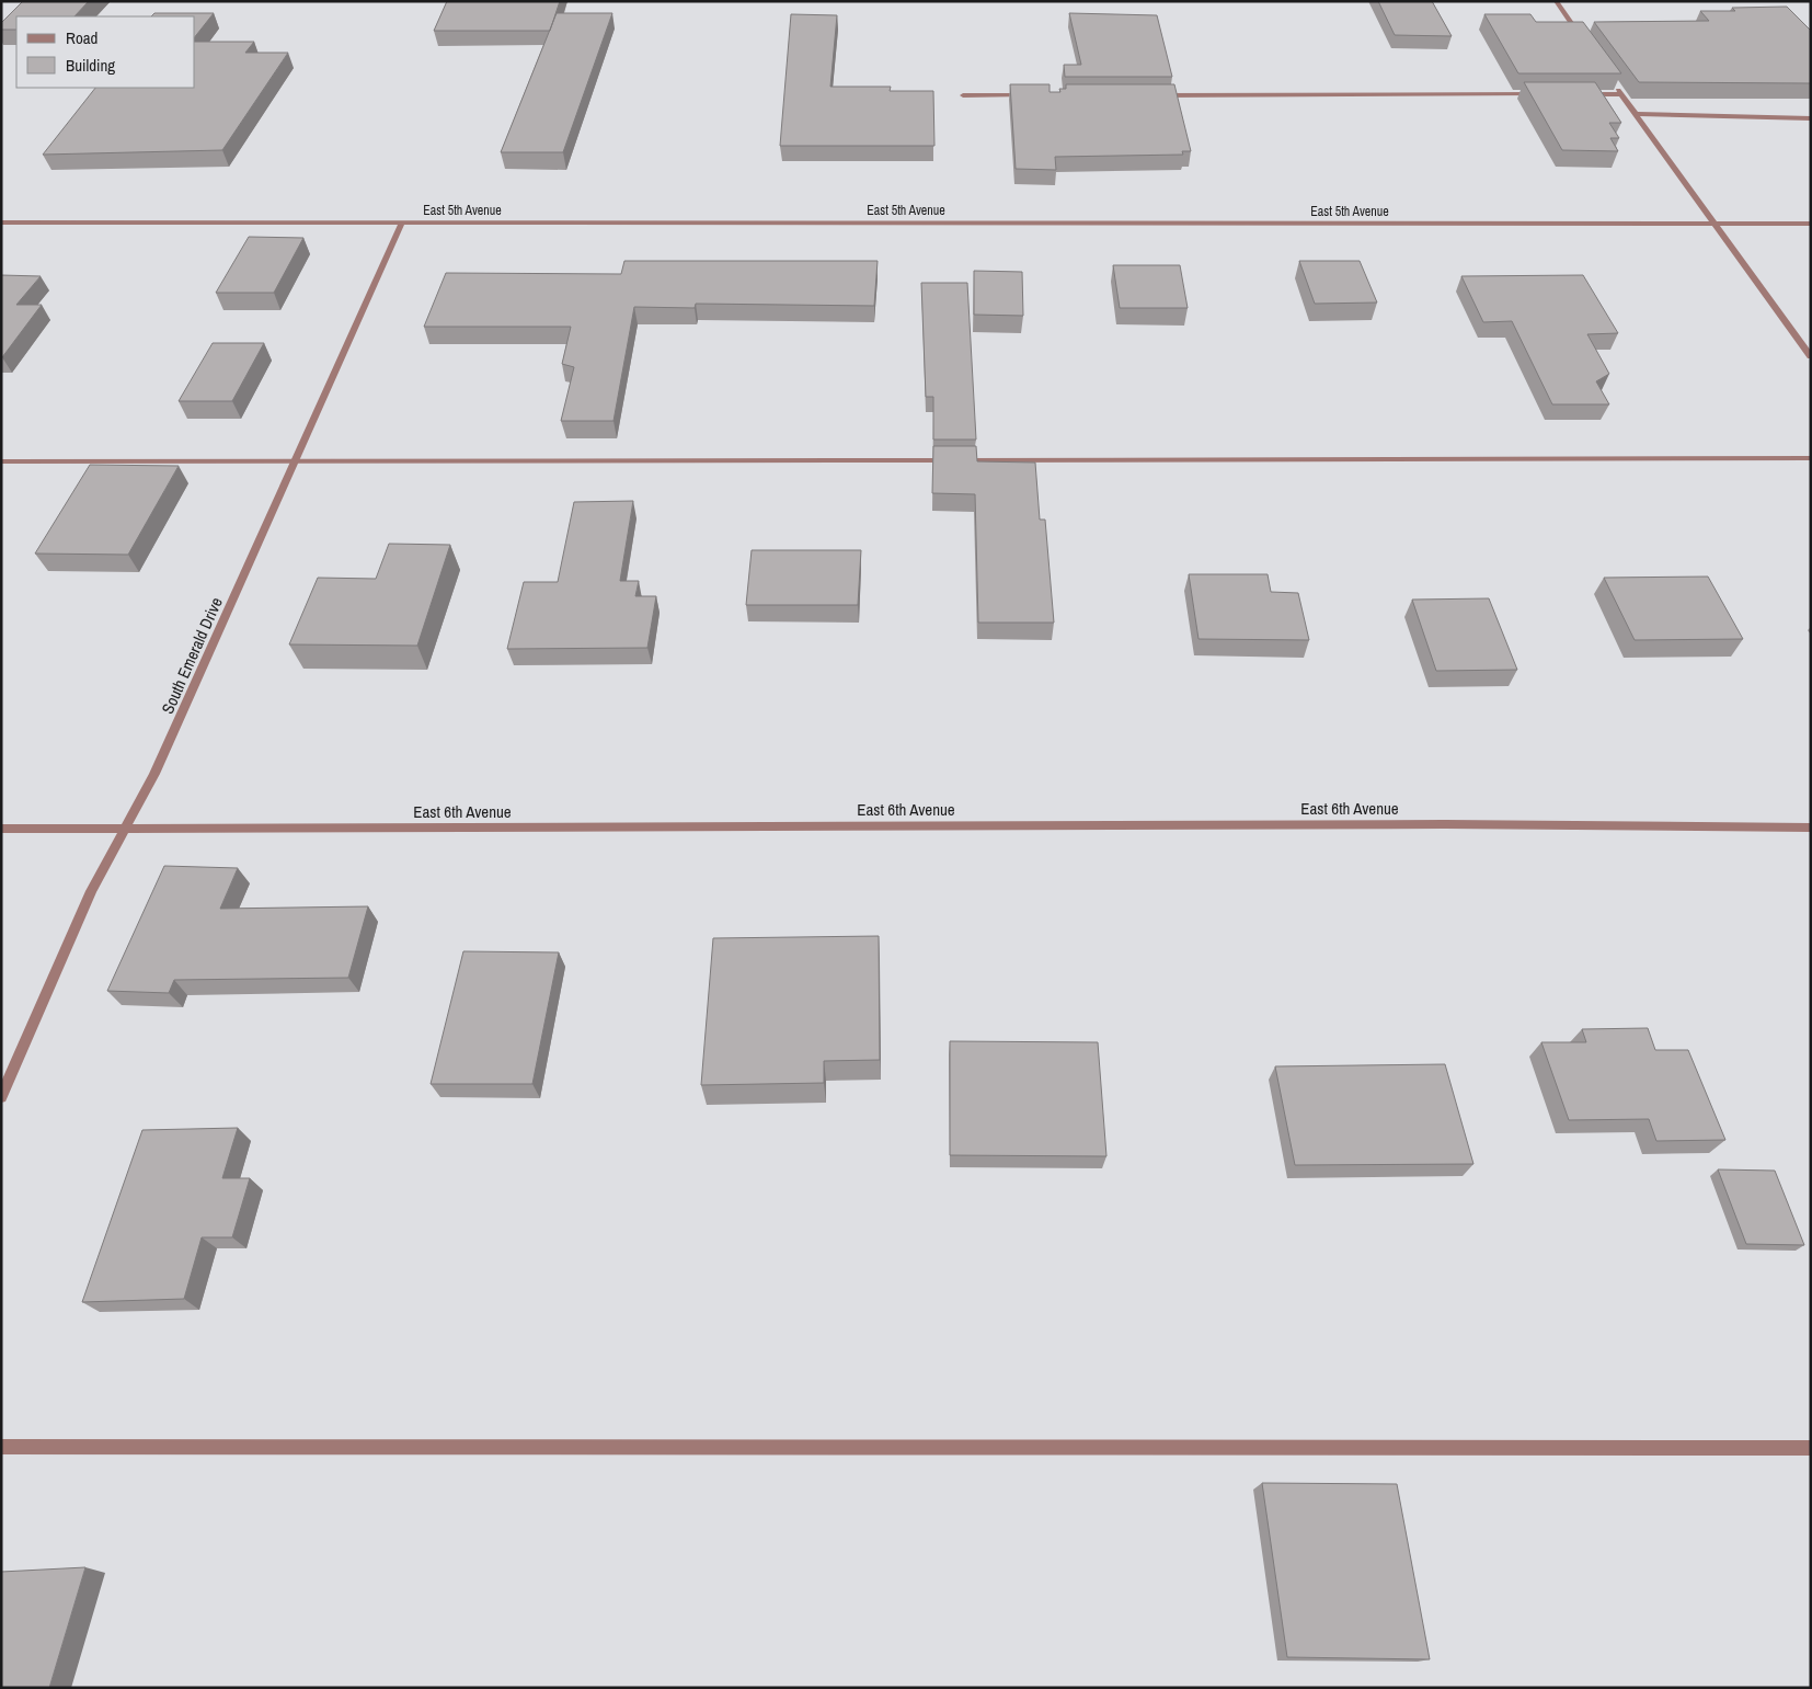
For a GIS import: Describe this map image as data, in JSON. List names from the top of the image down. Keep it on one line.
{"streets":{"street":["East 5th Avenue","South Emerald Drive","East 6th Avenue"]},"crossings":[["East 5th Avenue","South Emerald Drive"],["South Emerald Drive","East 6th Avenue"]],"legend":["Road","Building"]}
